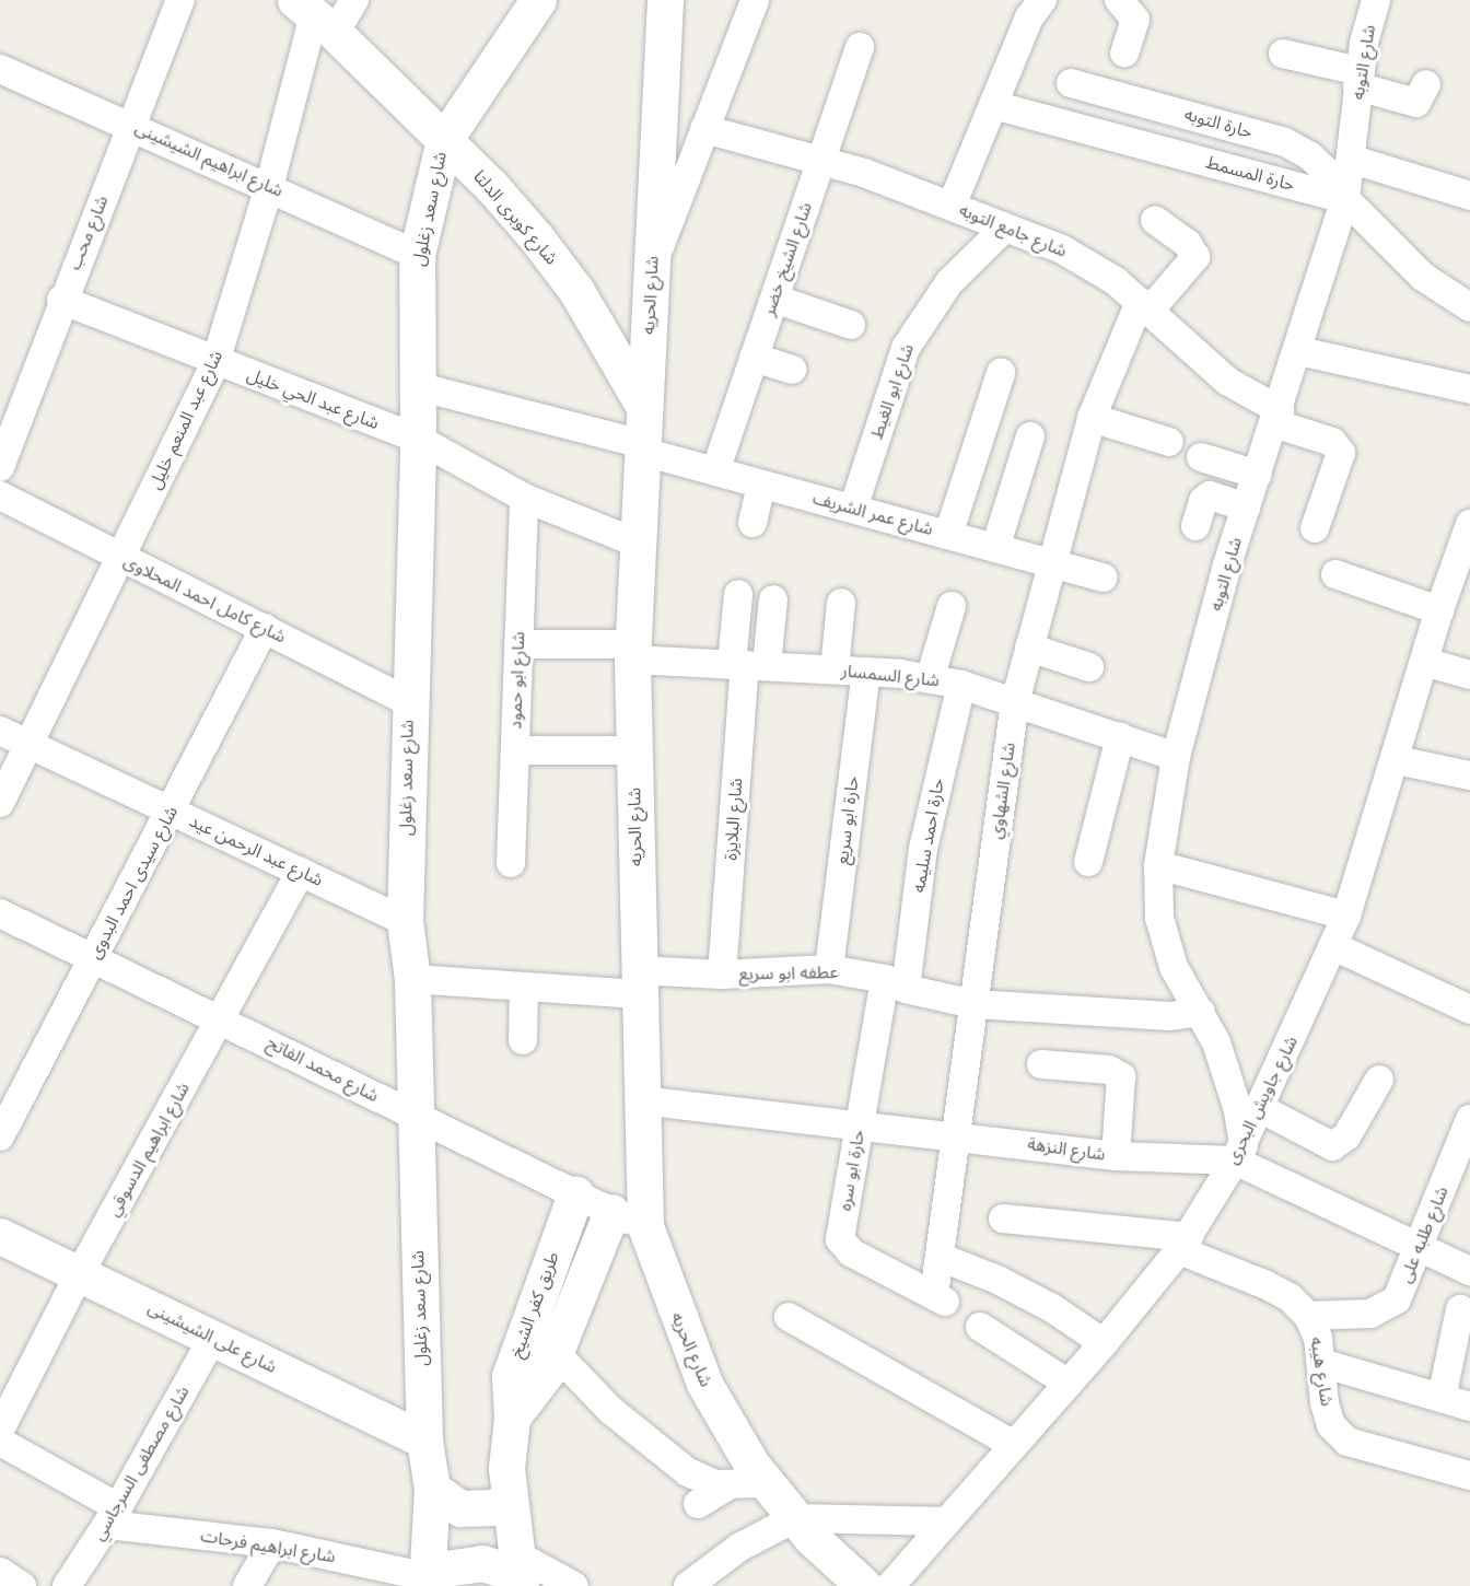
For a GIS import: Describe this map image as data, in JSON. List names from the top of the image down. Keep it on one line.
{"streets":{"street":["شارع التوبه","حارة التوبه","شارع ابراهيم الشيشينى","حارة المسمط","شارع سعد زغلول","شارع كوبرى الدلتا","شارع جامع التوبه","شارع محب","شارع الشيخ خضر","شارع الحريه","شارع ابو الغيط","شارع عبد الحي خليل","شارع عبد المنعم خليل","شارع عمر الشريف","شارع كامل احمد المحلاوى","شارع السمسار","شارع ابو حمود","شارع الشهاوي","شارع البلايزة","حارة ابو سريع","حارة احمد سليمه","شارع عبد الرحمن عيد","شارع سيدى احمد البدوى","عطفه ابو سريع","شارع محمد الفاتح","شارع جاويش البحرى","شارع ابراهيم الدسوقي","شارع النزهة","حارة ابو سره","شارع طلبه على","طريق كفر الشيخ","شارع على الشيشينى","شارع هيبه","شارع مصطفى السرجاسي","شارع ابراهيم فرحات"]},"crossings":[["شارع التوبه","حارة التوبه"],["شارع التوبه","حارة المسمط"],["شارع التوبه","شارع جامع التوبه"],["شارع التوبه","شارع السمسار"],["شارع التوبه","عطفه ابو سريع"],["شارع التوبه","شارع جاويش البحرى"],["شارع التوبه","شارع النزهة"],["حارة التوبه","حارة المسمط"],["شارع ابراهيم الشيشينى","شارع سعد زغلول"],["شارع ابراهيم الشيشينى","شارع محب"],["شارع ابراهيم الشيشينى","شارع عبد المنعم خليل"],["شارع سعد زغلول","شارع كوبرى الدلتا"],["شارع سعد زغلول","شارع عبد الحي خليل"],["شارع سعد زغلول","شارع عمر الشريف"],["شارع سعد زغلول","شارع كامل احمد المحلاوى"],["شارع سعد زغلول","شارع عبد الرحمن عيد"],["شارع سعد زغلول","عطفه ابو سريع"],["شارع سعد زغلول","شارع محمد الفاتح"],["شارع سعد زغلول","شارع على الشيشينى"],["شارع سعد زغلول","شارع ابراهيم فرحات"],["شارع كوبرى الدلتا","شارع الحريه"],["شارع كوبرى الدلتا","شارع عبد المنعم خليل"],["شارع جامع التوبه","شارع الشيخ خضر"],["شارع جامع التوبه","شارع ابو الغيط"],["شارع جامع التوبه","شارع الشهاوي"],["شارع محب","شارع عبد الحي خليل"],["شارع الشيخ خضر","شارع عمر الشريف"],["شارع الحريه","شارع عبد الحي خليل"],["شارع الحريه","شارع عمر الشريف"],["شارع الحريه","شارع السمسار"],["شارع الحريه","عطفه ابو سريع"],["شارع الحريه","شارع محمد الفاتح"],["شارع الحريه","شارع النزهة"],["شارع ابو الغيط","شارع عمر الشريف"],["شارع عبد الحي خليل","شارع عبد المنعم خليل"],["شارع عبد الحي خليل","شارع ابو حمود"],["شارع عبد المنعم خليل","شارع كامل احمد المحلاوى"],["شارع عبد المنعم خليل","شارع عبد الرحمن عيد"],["شارع عمر الشريف","شارع الشهاوي"],["شارع كامل احمد المحلاوى","شارع سيدى احمد البدوى"],["شارع السمسار","شارع ابو حمود"],["شارع السمسار","شارع الشهاوي"],["شارع السمسار","شارع البلايزة"],["شارع السمسار","حارة ابو سريع"],["شارع السمسار","حارة احمد سليمه"],["شارع الشهاوي","عطفه ابو سريع"],["شارع الشهاوي","شارع النزهة"],["شارع الشهاوي","حارة ابو سره"],["شارع البلايزة","عطفه ابو سريع"],["حارة ابو سريع","عطفه ابو سريع"],["حارة احمد سليمه","عطفه ابو سريع"],["حارة احمد سليمه","حارة ابو سره"],["شارع عبد الرحمن عيد","شارع سيدى احمد البدوى"],["شارع عبد الرحمن عيد","شارع ابراهيم الدسوقي"],["شارع سيدى احمد البدوى","شارع محمد الفاتح"],["عطفه ابو سريع","حارة ابو سره"],["شارع محمد الفاتح","شارع ابراهيم الدسوقي"],["شارع محمد الفاتح","طريق كفر الشيخ"],["شارع جاويش البحرى","شارع النزهة"],["شارع جاويش البحرى","شارع هيبه"],["شارع ابراهيم الدسوقي","شارع على الشيشينى"],["شارع النزهة","حارة ابو سره"],["شارع النزهة","شارع طلبه على"],["شارع طلبه على","شارع هيبه"],["شارع على الشيشينى","شارع مصطفى السرجاسي"],["شارع مصطفى السرجاسي","شارع ابراهيم فرحات"]]}
